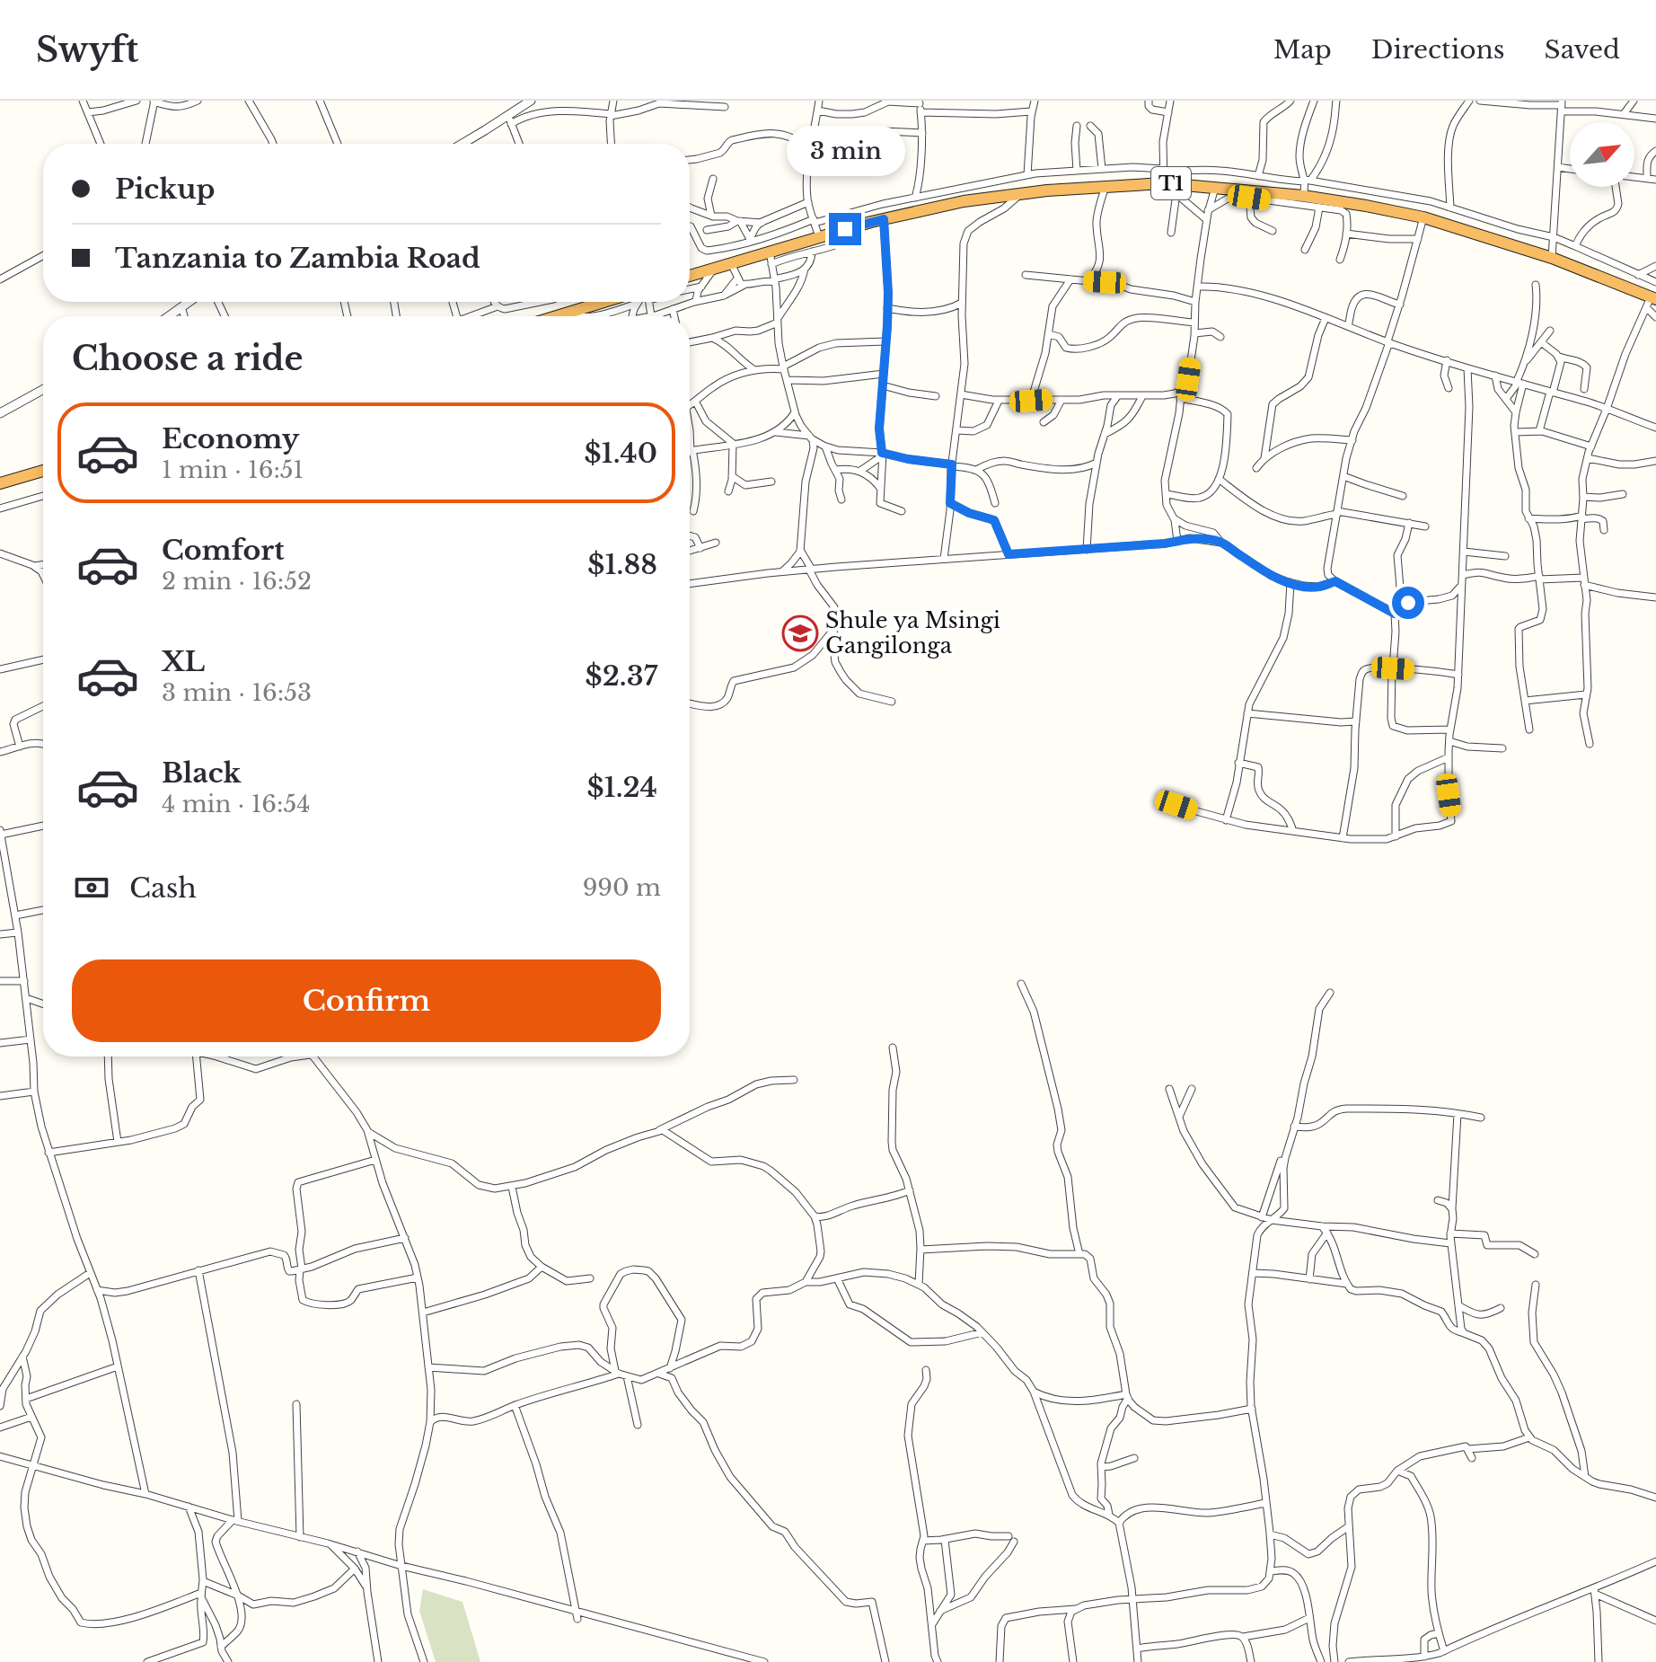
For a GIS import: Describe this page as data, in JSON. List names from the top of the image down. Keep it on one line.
{"streets":{"highway":["T1"]},"places":{"school or university":["Shule ya Msingi Gangilonga"]},"north":"top right","page":{"header":"Swyft","nav":["Map","Directions","Saved"],"bubble":"3 min","banner":["Pickup","Tanzania to Zambia Road"],"heading":"Choose a ride","list":[{"name":"Economy","note":"1 min · 16:51","value":"$1.40"},{"name":"Comfort","note":"2 min · 16:52","value":"$1.88"},{"name":"XL","note":"3 min · 16:53","value":"$2.37"},{"name":"Black","note":"4 min · 16:54","value":"$1.24"}],"pay":["Cash","990 m"],"buttons":"Confirm"}}
